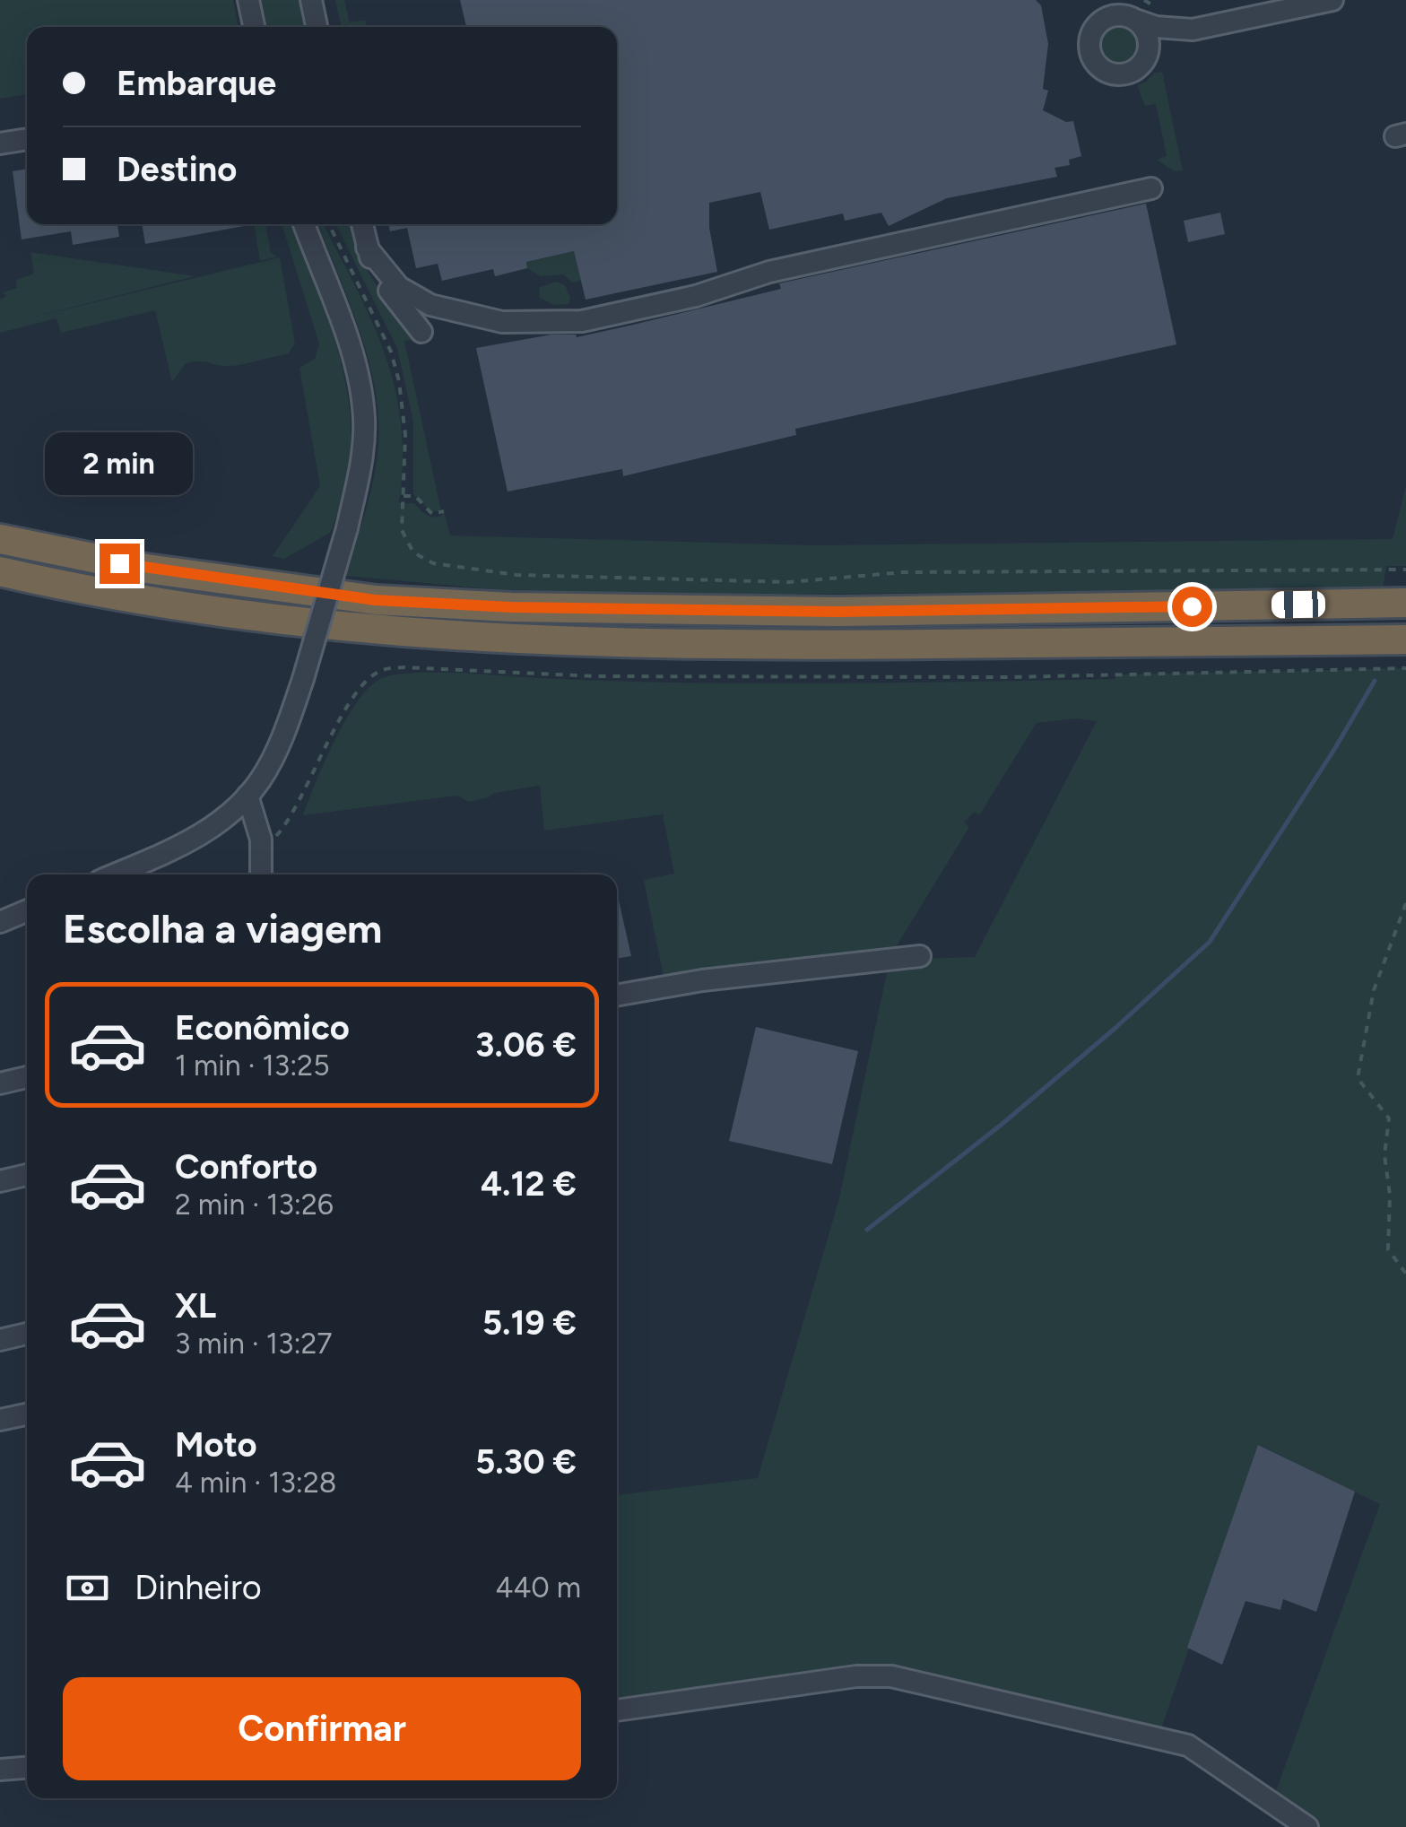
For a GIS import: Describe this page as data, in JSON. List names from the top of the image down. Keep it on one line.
{"page":{"banner":["Embarque","Destino"],"bubble":"2 min","heading":"Escolha a viagem","list":[{"name":"Econômico","note":"1 min · 13:25","value":"3.06 €"},{"name":"Conforto","note":"2 min · 13:26","value":"4.12 €"},{"name":"XL","note":"3 min · 13:27","value":"5.19 €"},{"name":"Moto","note":"4 min · 13:28","value":"5.30 €"}],"pay":["Dinheiro","440 m"],"buttons":"Confirmar"}}
